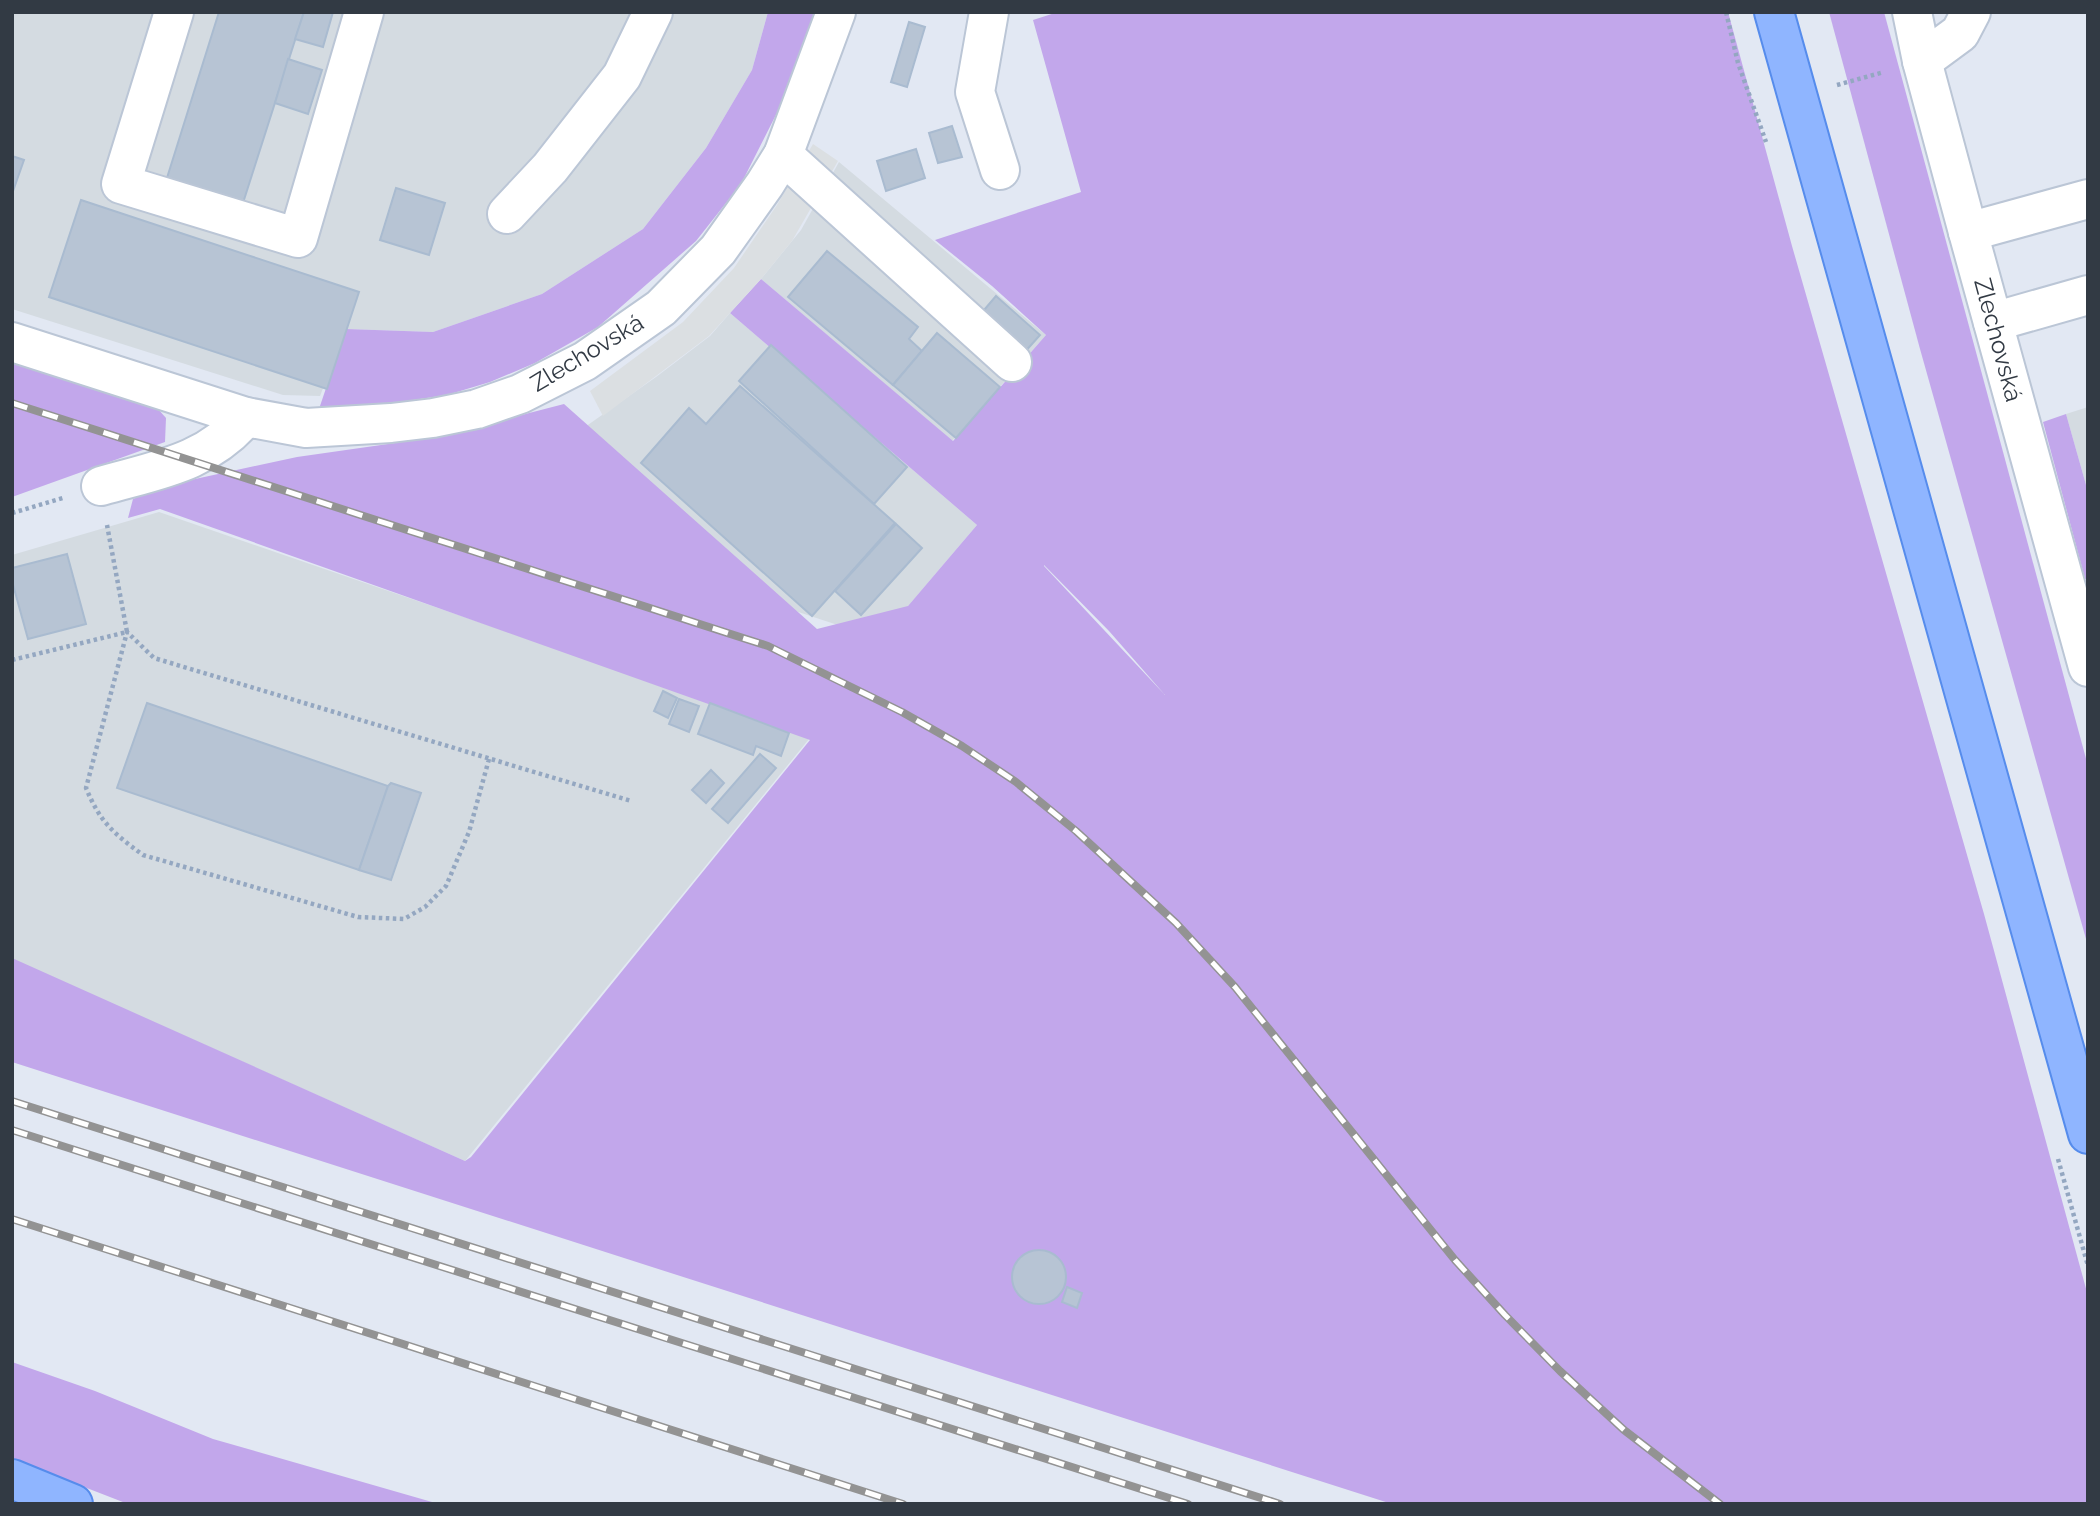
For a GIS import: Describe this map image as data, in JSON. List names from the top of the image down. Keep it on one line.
{"streets":{"street":["Zlechovská"]}}
